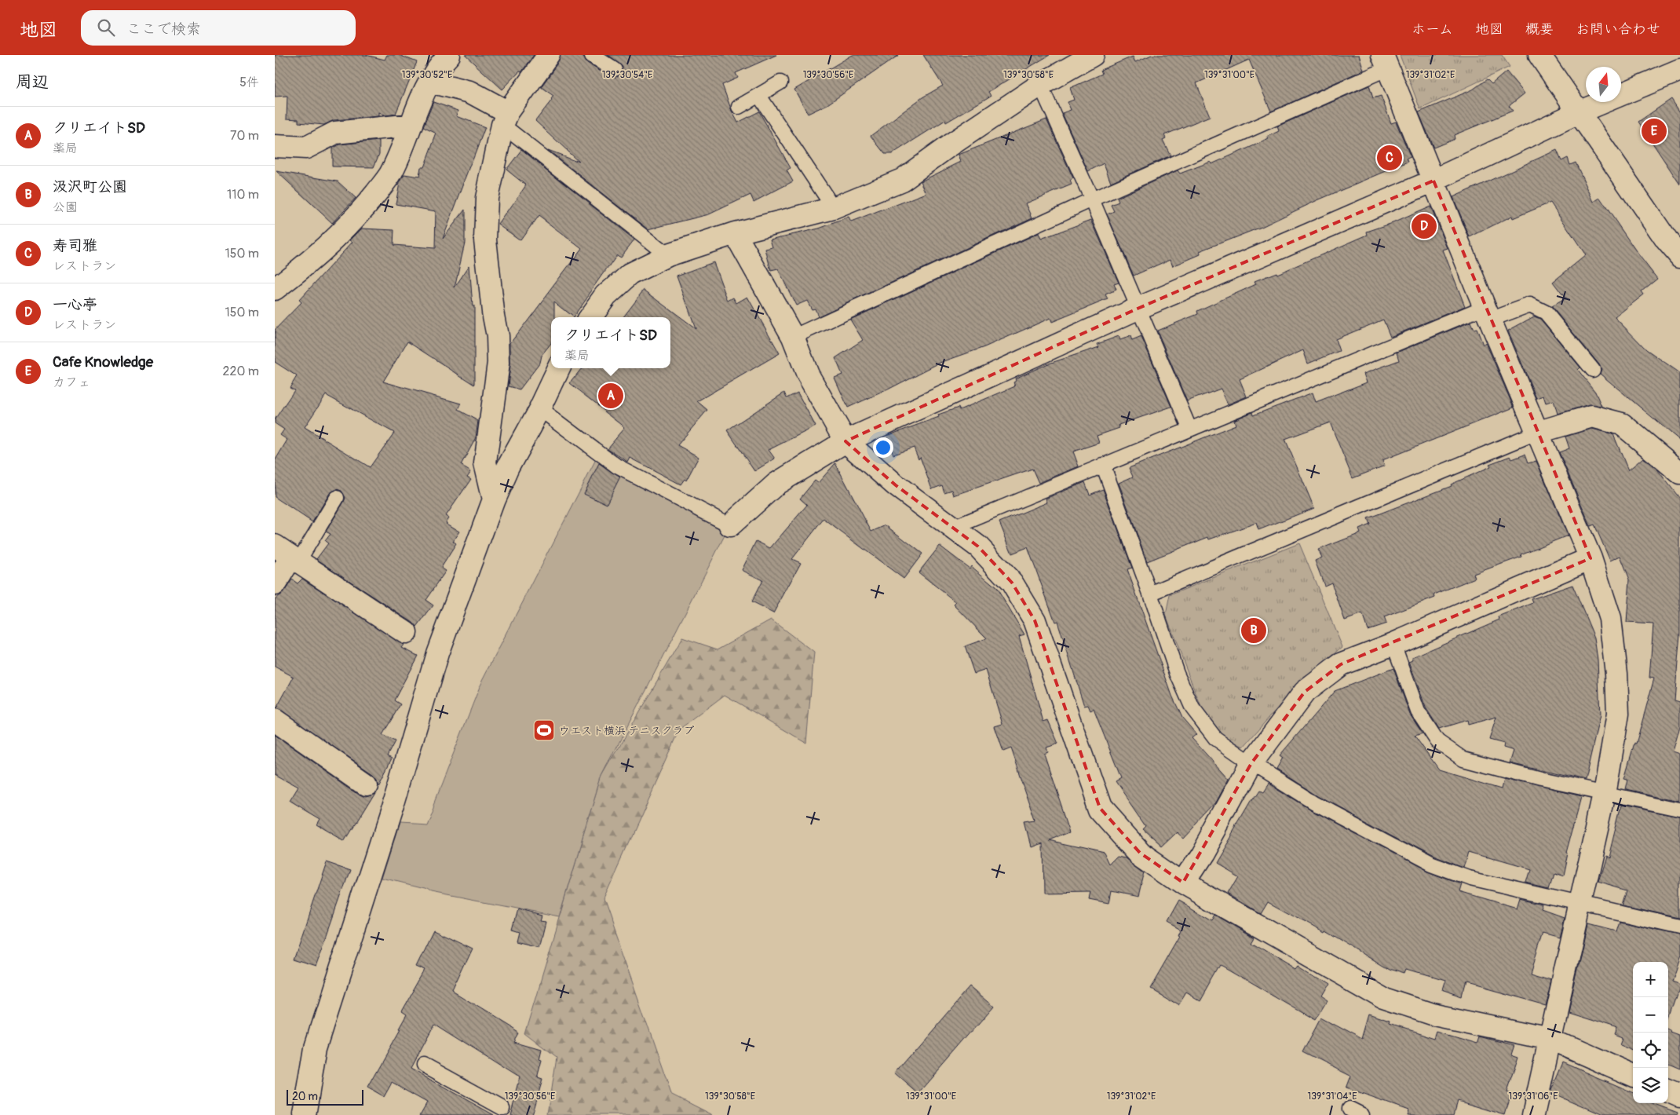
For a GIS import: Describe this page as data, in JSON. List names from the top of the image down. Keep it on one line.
{"places":{"sports":["ウエスト横浜 テニスクラブ"]},"scale_bar":"20 m","north":"top","page":{"header":"地図","search":"ここで検索","nav":["ホーム","地図","概要","お問い合わせ"],"heading":["周辺","5件"],"list":[{"mark":"A","name":"クリエイトSD","note":"薬局","value":"70 m"},{"mark":"B","name":"汲沢町公園","note":"公園","value":"110 m"},{"mark":"C","name":"寿司雅","note":"レストラン","value":"150 m"},{"mark":"D","name":"一心亭","note":"レストラン","value":"150 m"},{"mark":"E","name":"Cafe Knowledge","note":"カフェ","value":"220 m"}],"pins":["E","C","D","A","B"],"popup":["クリエイトSD","薬局"],"map_buttons":["+","−"],"scale":"20 m"},"coordinates":["139°30'52\"E","139°30'54\"E","139°30'56\"E","139°30'58\"E","139°31'00\"E","139°31'02\"E","139°31'04\"E","139°31'06\"E"]}
